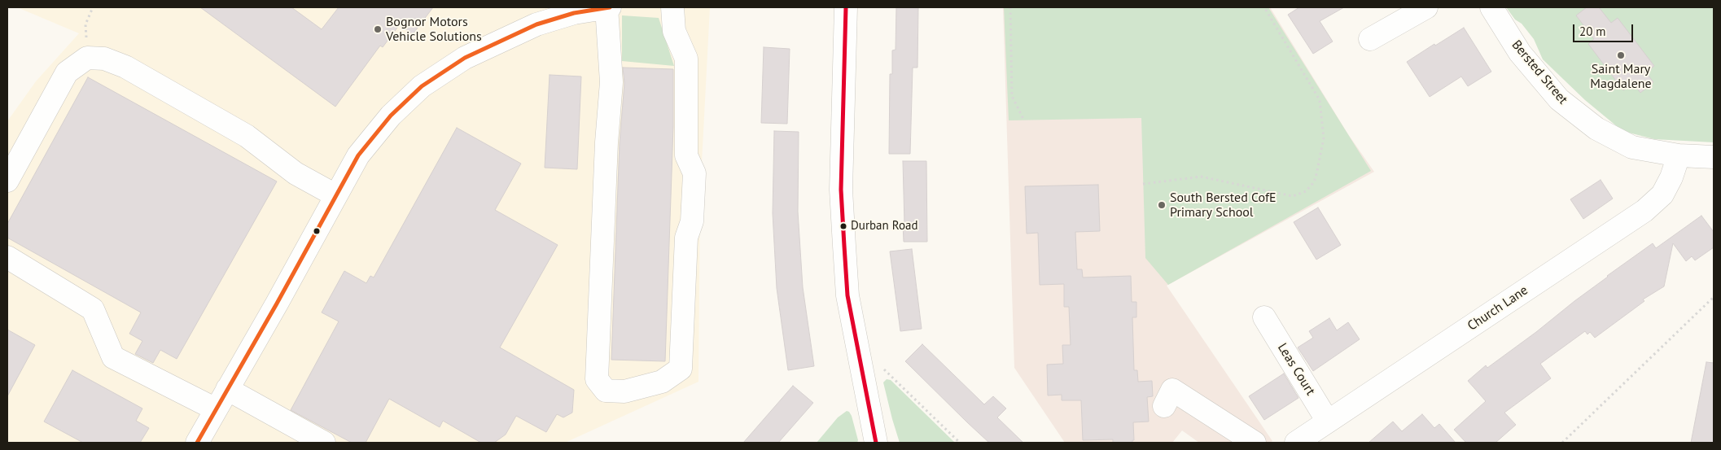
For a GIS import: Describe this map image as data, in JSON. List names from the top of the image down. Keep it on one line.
{"streets":{"street":["Bersted Street","Church Lane","Leas Court"]},"crossings":[["Bersted Street","Church Lane"],["Church Lane","Leas Court"]],"places":["Bognor Motors Vehicle Solutions","Saint Mary Magdalene","South Bersted CofE Primary School","Durban Road"],"scale_bar":"20 m"}
